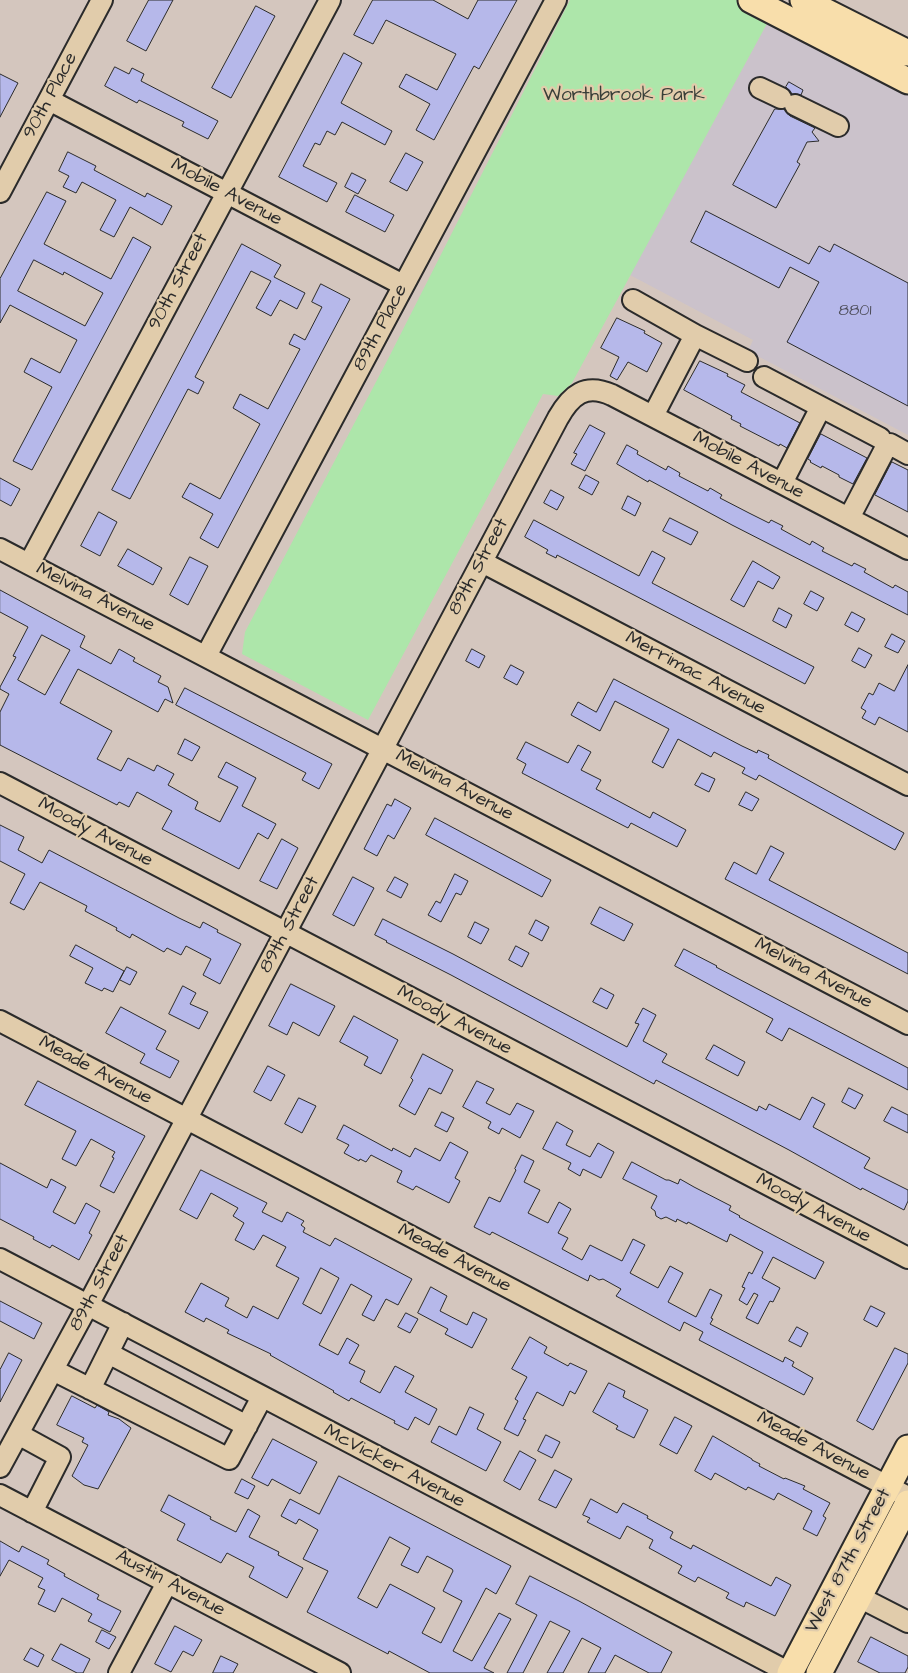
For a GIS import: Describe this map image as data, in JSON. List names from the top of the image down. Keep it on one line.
{"streets":{"main road":["West 87th Street"],"street":["90th Place","Mobile Avenue","90th Street","89th Place","89th Street","Melvina Avenue","Merrimac Avenue","Moody Avenue","Meade Avenue","McVicker Avenue","Austin Avenue"]},"crossings":[["90th Place","Mobile Avenue"],["Mobile Avenue","90th Street"],["Mobile Avenue","89th Place"],["Mobile Avenue","89th Street"],["90th Street","Melvina Avenue"],["89th Place","Melvina Avenue"],["89th Street","Melvina Avenue"],["89th Street","Merrimac Avenue"],["89th Street","Moody Avenue"],["89th Street","Meade Avenue"],["89th Street","McVicker Avenue"],["Meade Avenue","West 87th Street"],["McVicker Avenue","West 87th Street"]],"parks":["Worthbrook Park"],"house_numbers":["8801"]}
